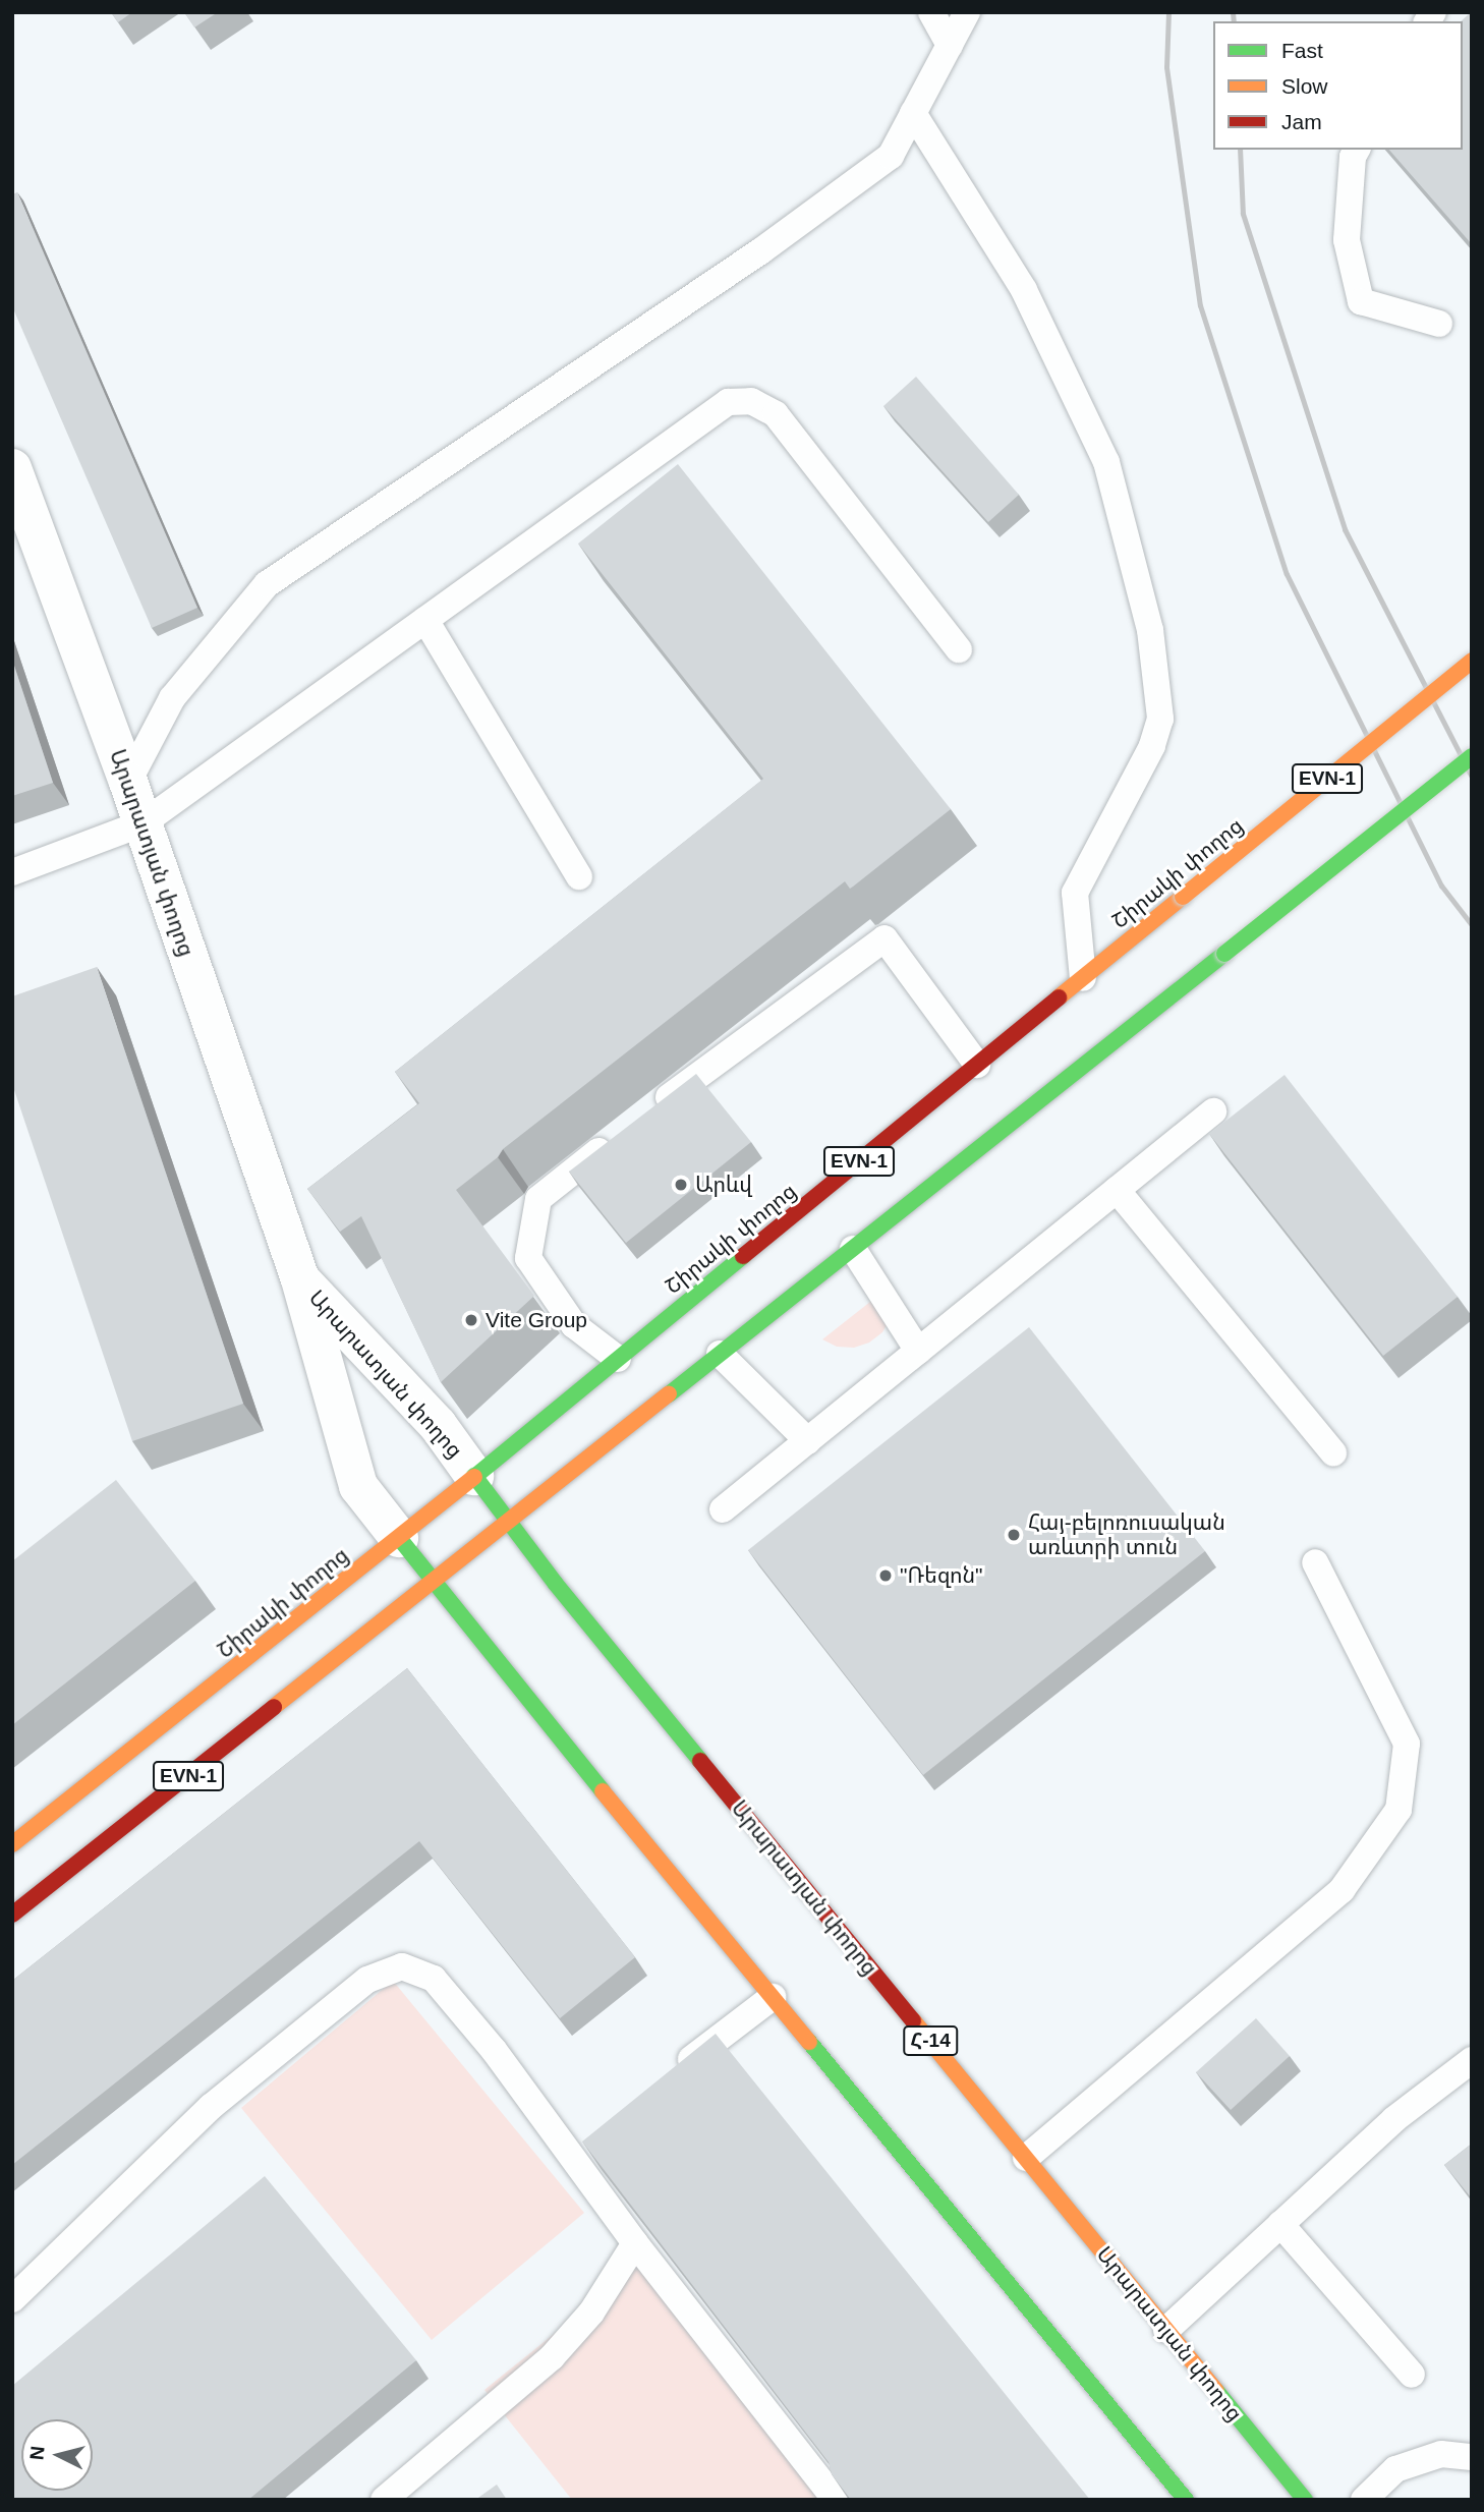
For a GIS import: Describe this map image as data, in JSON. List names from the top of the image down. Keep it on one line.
{"streets":{"main road":["EVN-1","Արարատյան փողոց","Շիրակի փողոց","Հ-14"]},"crossings":[["EVN-1","Արարատյան փողոց"],["Արարատյան փողոց","Շիրակի փողոց"]],"places":["Արևվ","Vite Group","Հայ-բելոռուսական առևտրի տուն","\"Ռեզոն\""],"legend":["Fast","Slow","Jam"],"north":"left"}
